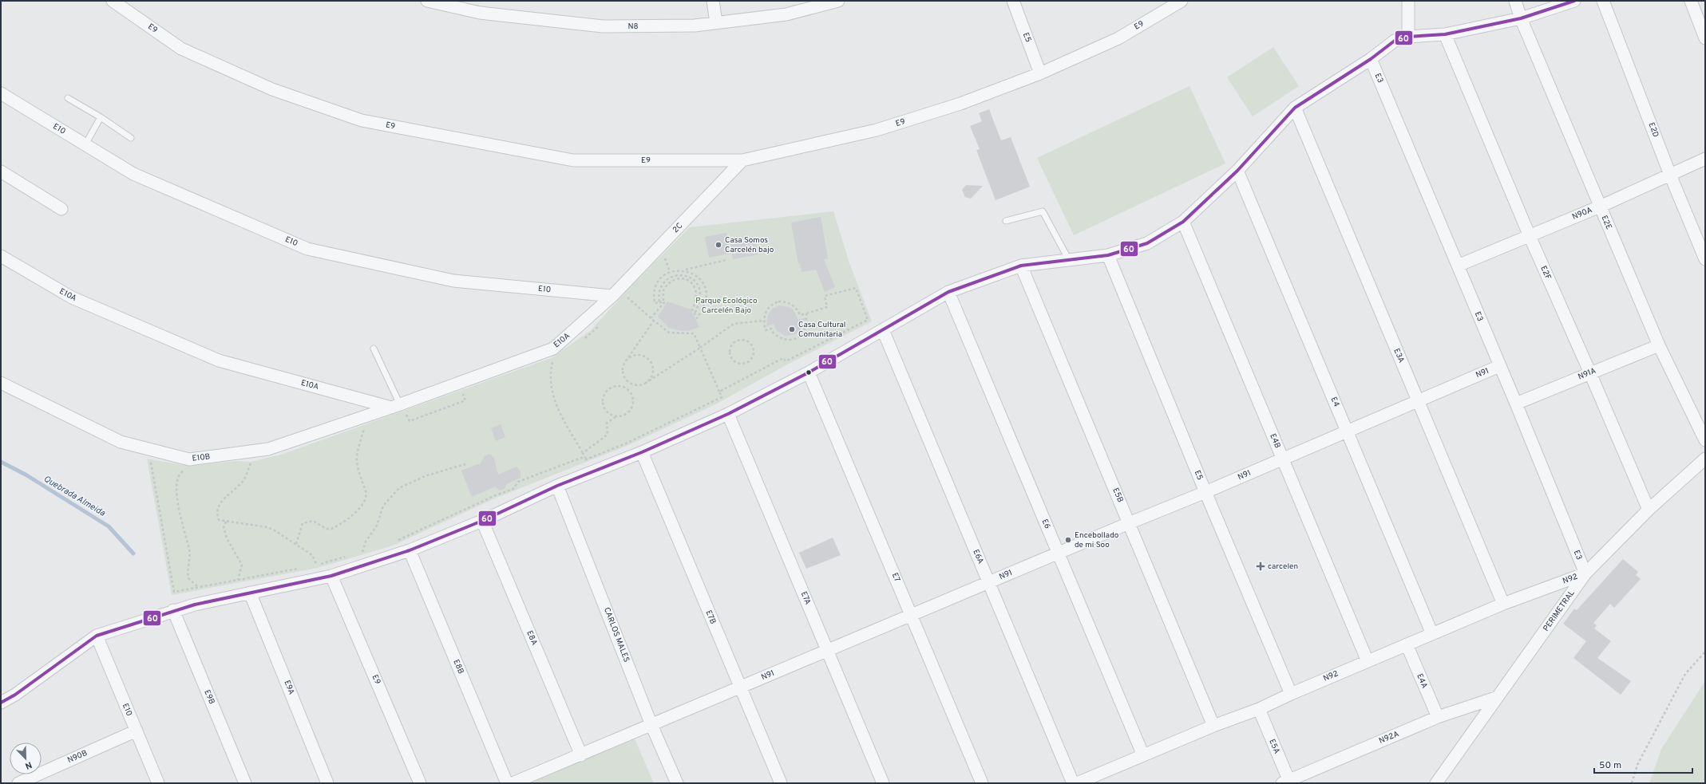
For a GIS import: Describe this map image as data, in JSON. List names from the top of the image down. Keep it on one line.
{"streets":{"street":["E9","N8","E5","E3","E10","E2D","N90A","E2E","2C","E2F","E10A","E3A","N91","N91A","E4","E4B","E10B","E5B","E6","E6A","E7","N92","E7A","PERIMETRAL","E7B","CARLOS MALES","E8A","E8B","E4A","E9A","E9B","N92A","E5A","N90B"]},"crossings":[["E9","E5"],["E9","2C"],["E5","N91"],["E5","N92"],["E3","N90A"],["E3","N91"],["E3","N91A"],["E3","N92"],["E3","PERIMETRAL"],["E10","2C"],["E10","E10A"],["E10","N90B"],["E2D","N90A"],["N90A","E2E"],["N90A","E2F"],["E2E","N91A"],["2C","E10A"],["E2F","N91A"],["E2F","PERIMETRAL"],["E10A","E10B"],["E3A","N91"],["E3A","N92"],["N91","E4"],["N91","E4B"],["N91","E5B"],["N91","E6"],["N91","E6A"],["N91","E7"],["N91","E7A"],["N91","E7B"],["N91","CARLOS MALES"],["N91","E8A"],["E4","N92"],["E4B","N92"],["E5B","N92"],["E6","N92"],["N92","PERIMETRAL"],["N92","E4A"],["N92","E5A"],["PERIMETRAL","N92A"],["E4A","N92A"],["N92A","E5A"]],"water":["Quebrada Almeida"],"parks":["Parque Ecológico Carcelén Bajo"],"places":{"other":["Casa Somos Carcelén bajo","Casa Cultural Comunitaria","Encebollado de mi Soo"],"health":["carcelen"]},"lines":["transit line 60"],"scale_bar":"50 m","north":"bottom right"}
